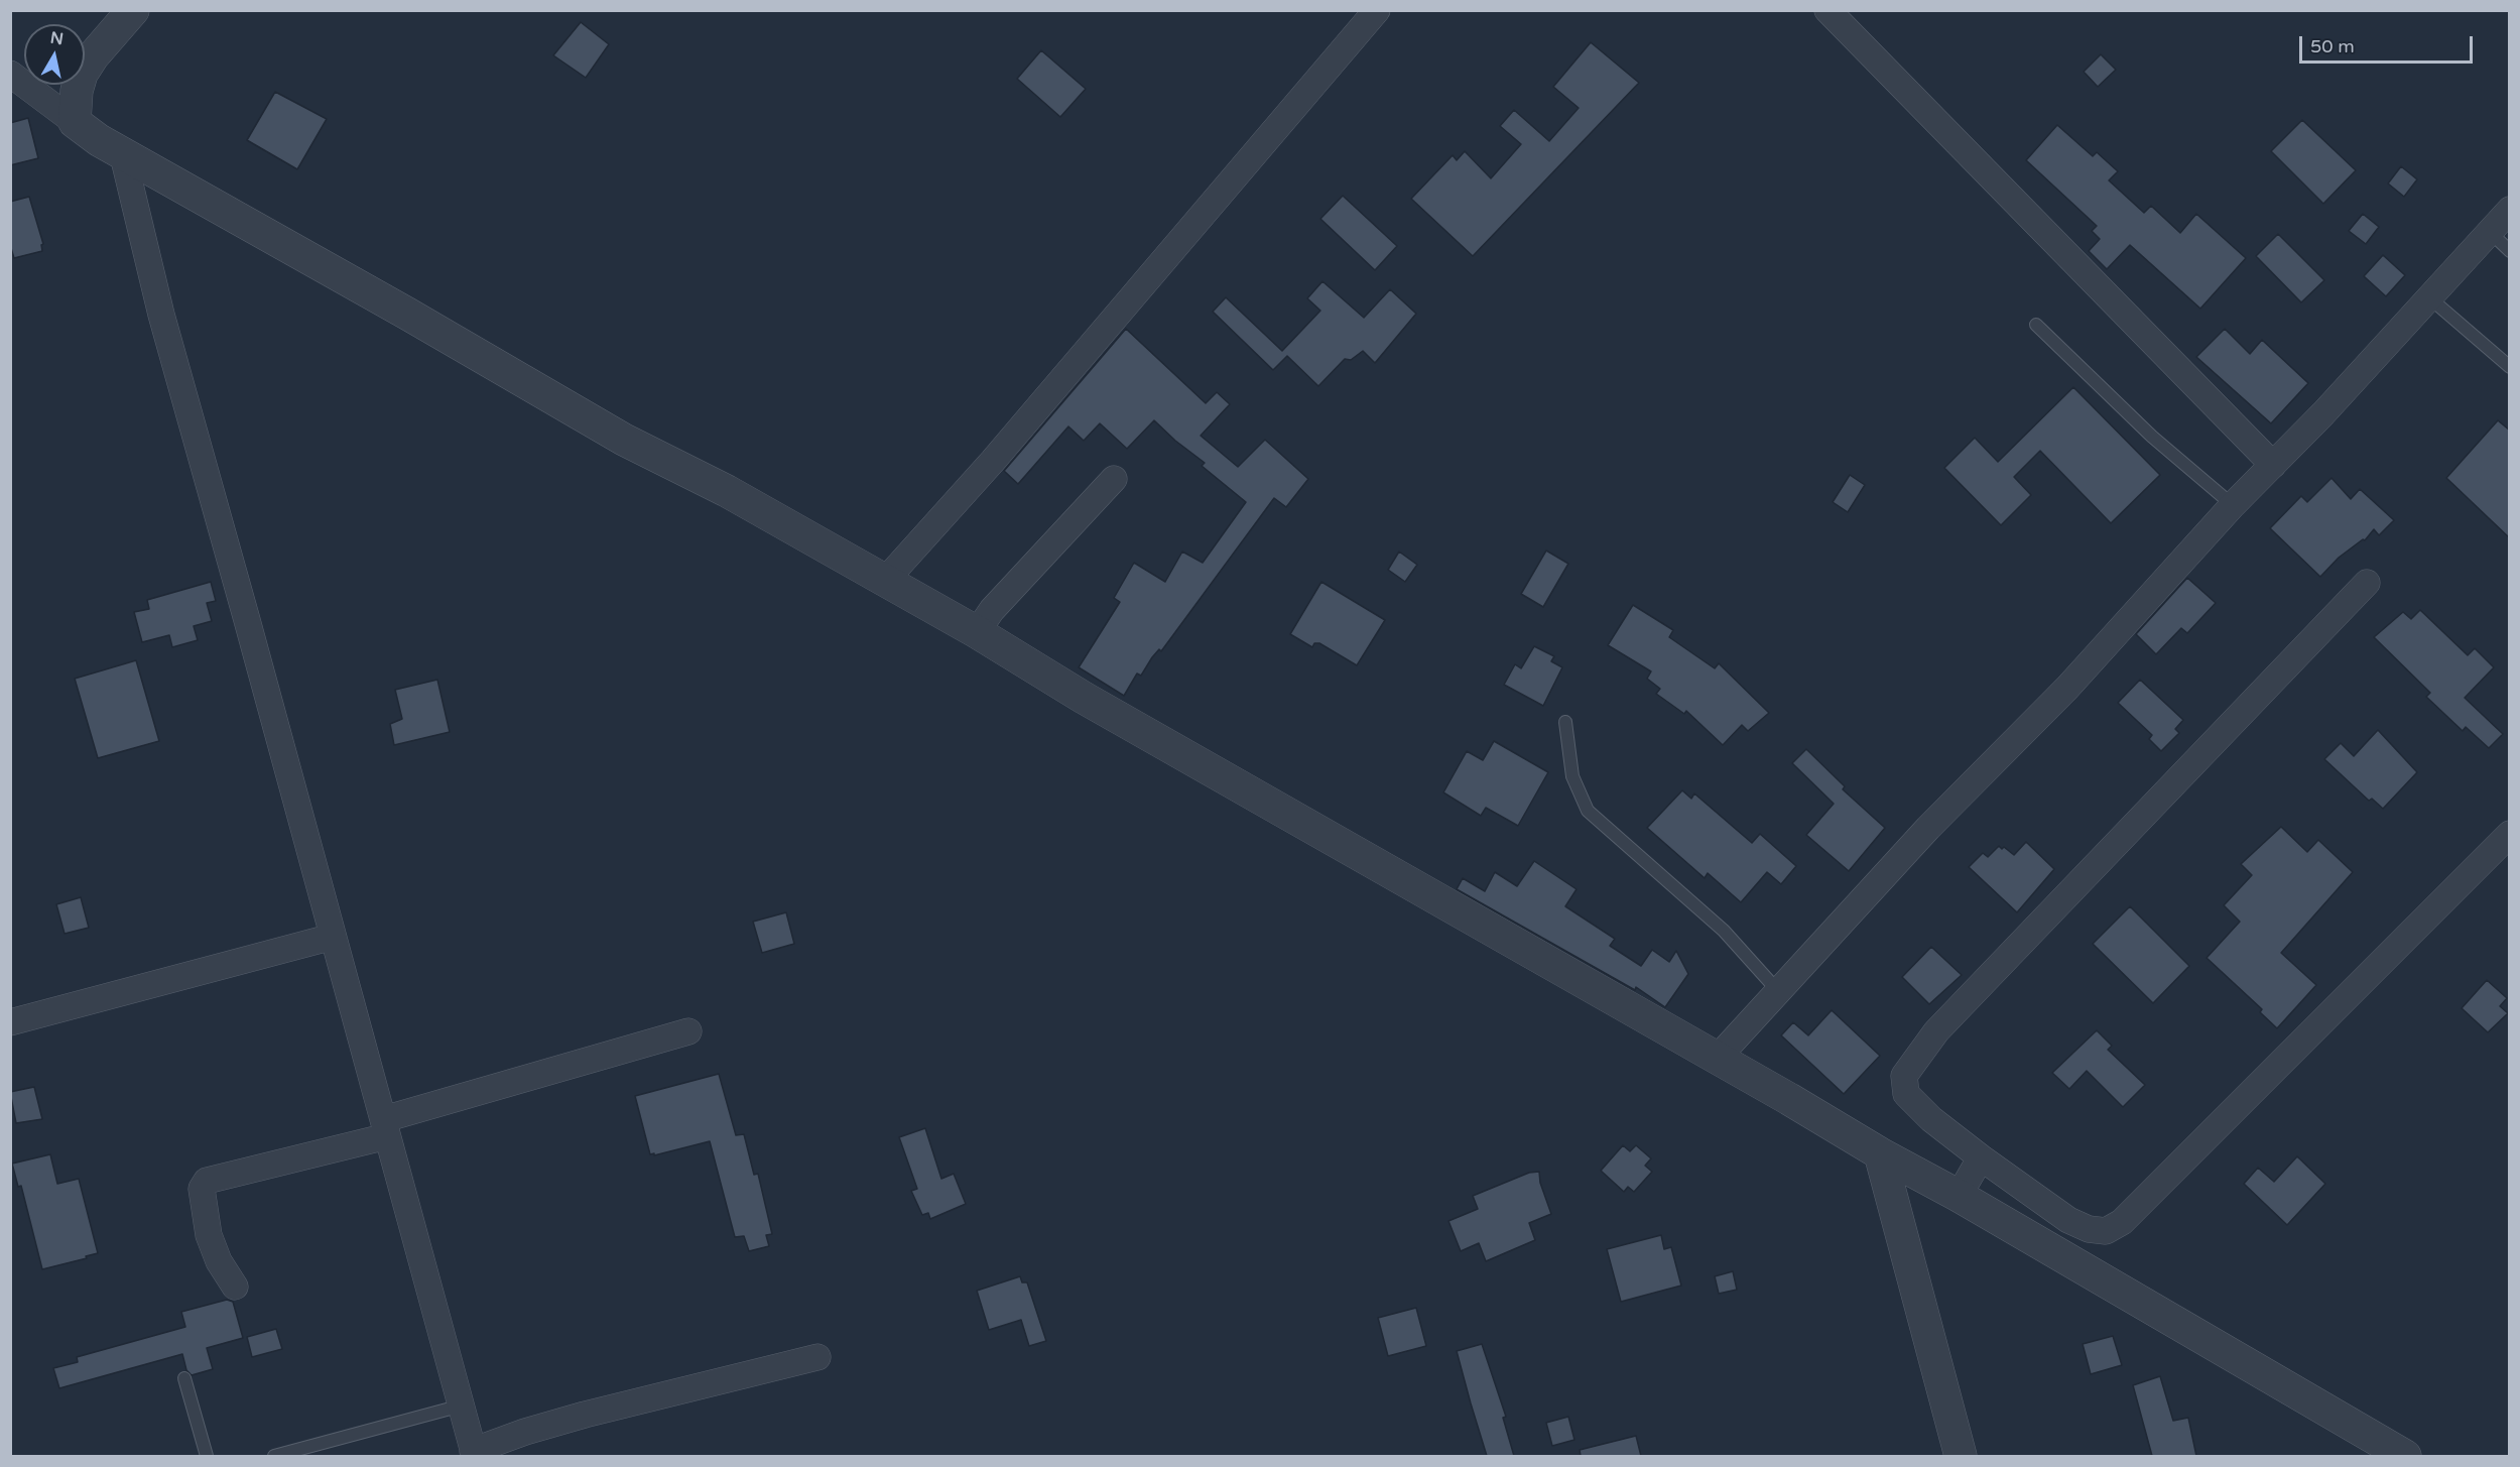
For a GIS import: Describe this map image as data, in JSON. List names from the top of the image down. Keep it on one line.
{"scale_bar":"50 m","north":"top"}
